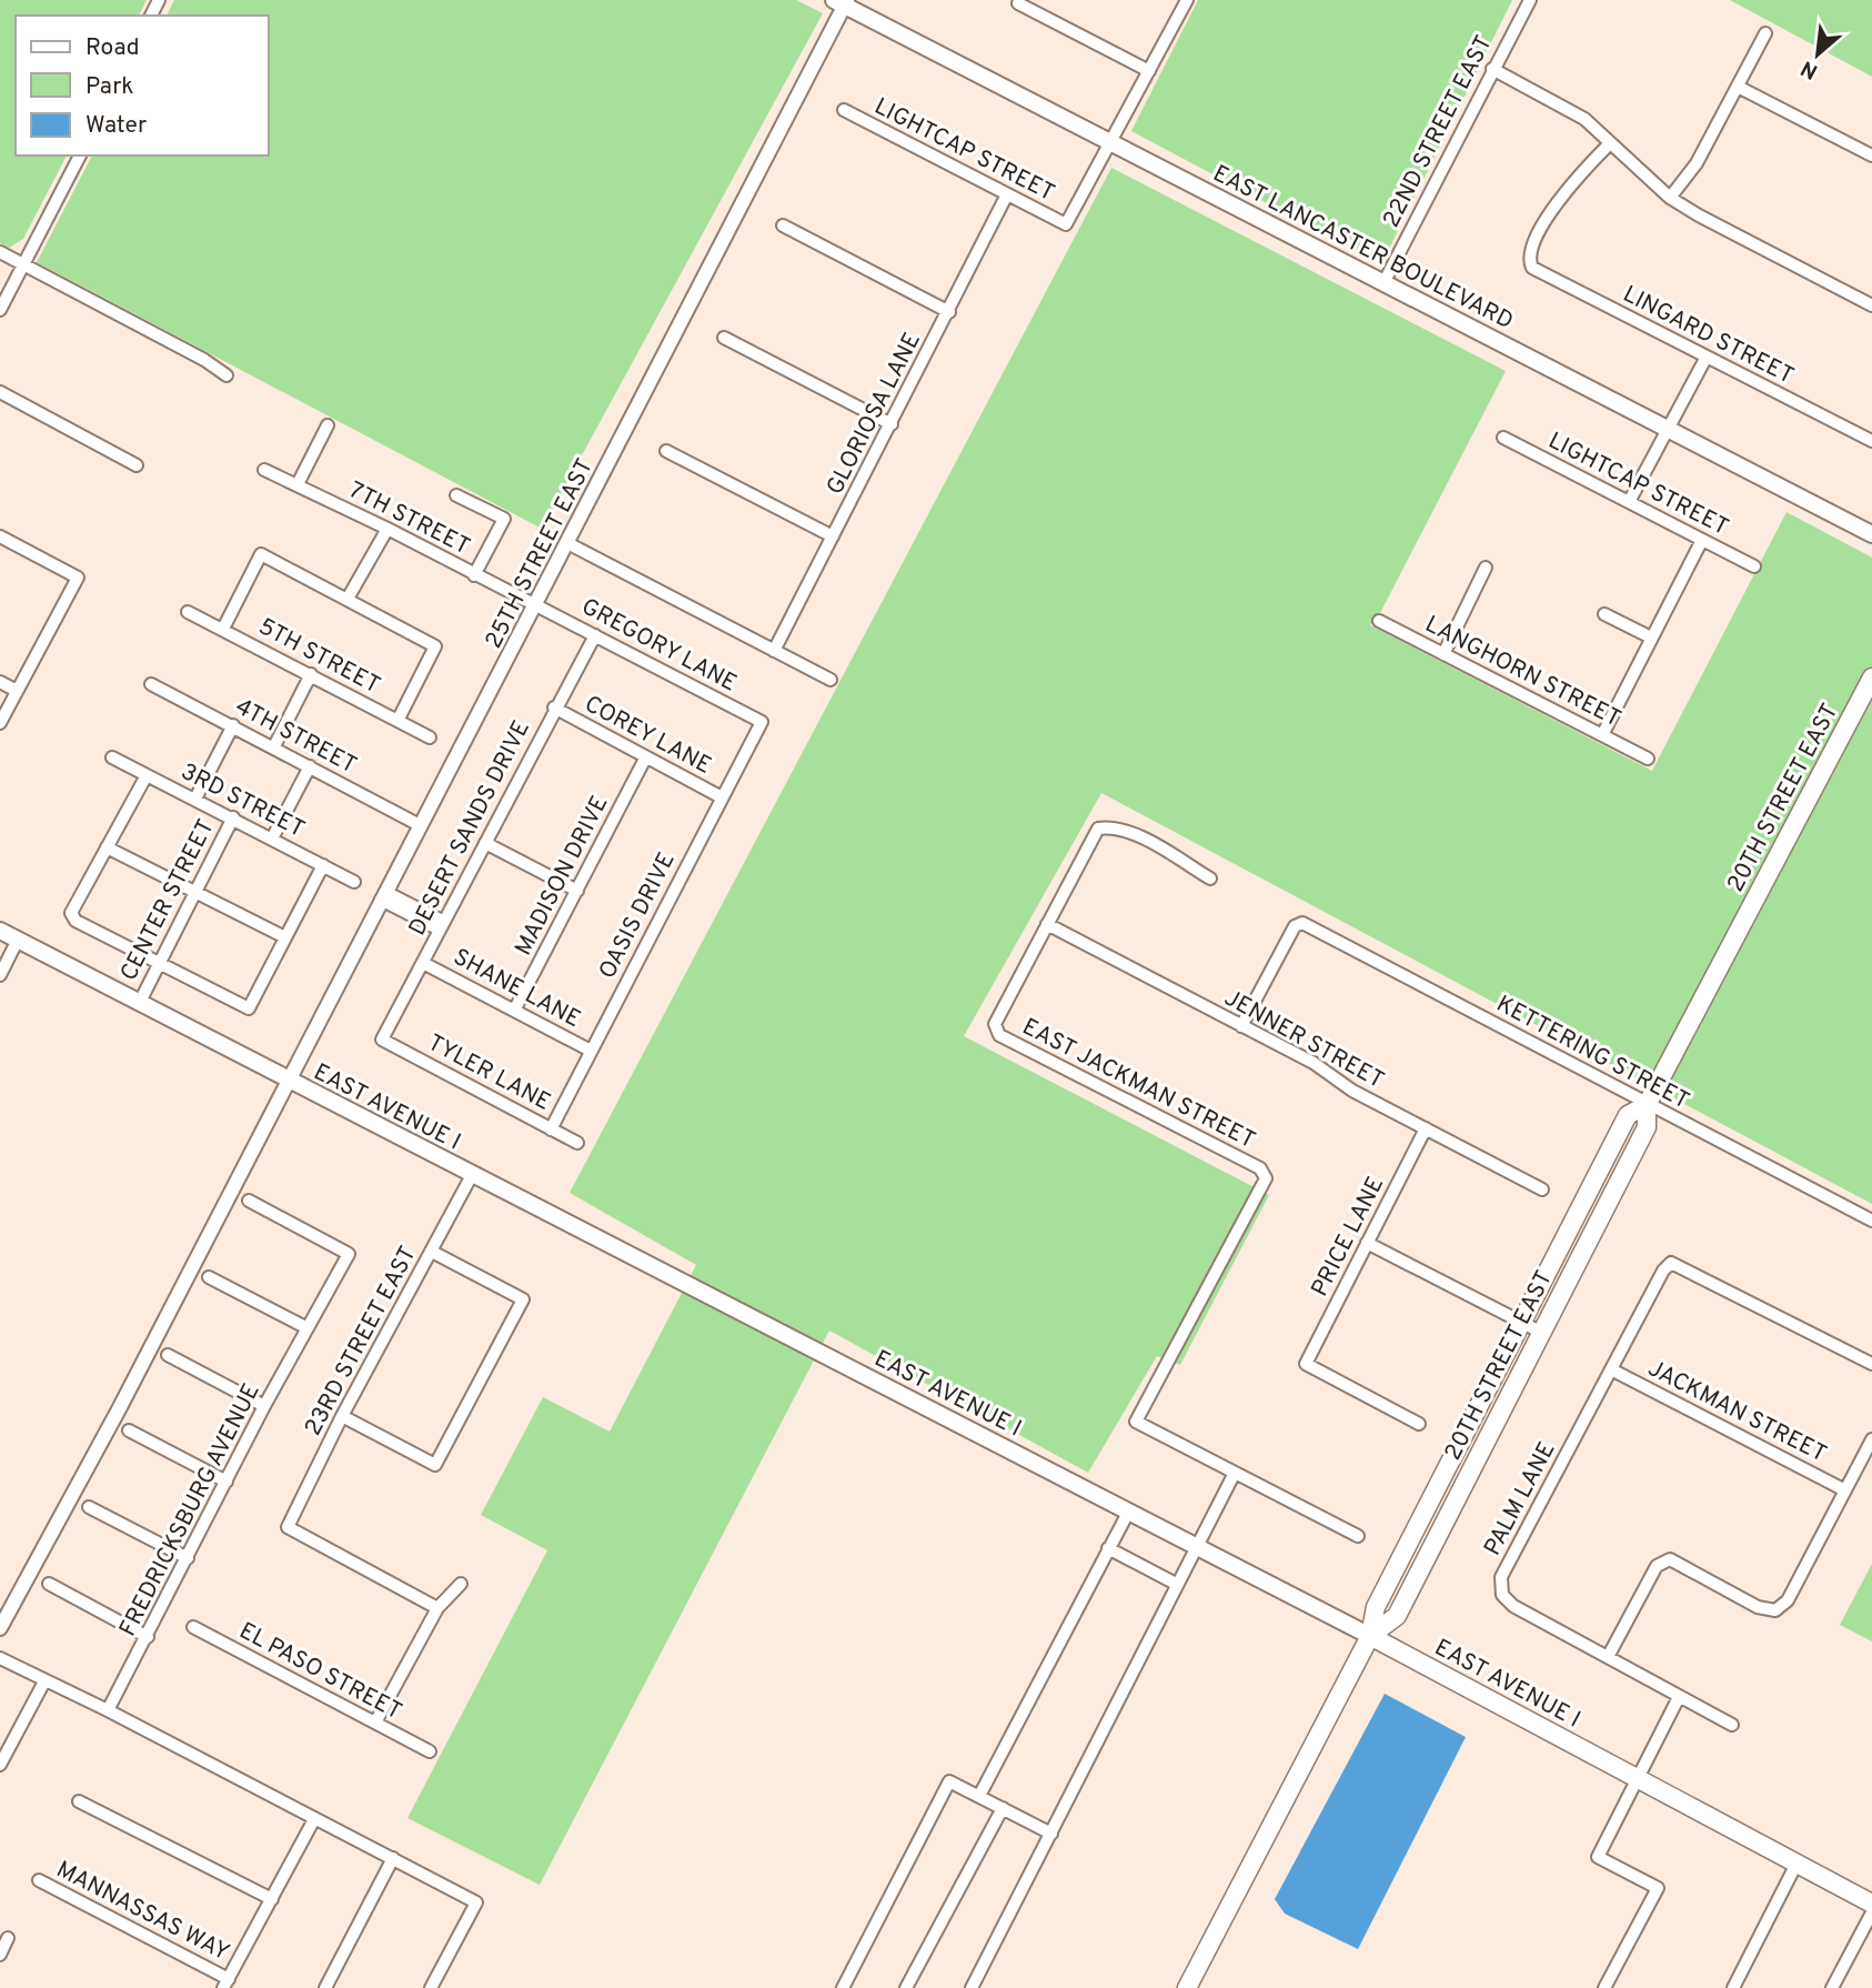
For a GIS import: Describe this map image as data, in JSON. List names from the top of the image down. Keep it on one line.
{"streets":{"main road":["EAST LANCASTER BOULEVARD","20TH STREET EAST","EAST AVENUE I"],"street":["22ND STREET EAST","LIGHTCAP STREET","LINGARD STREET","GLORIOSA LANE","7TH STREET","25TH STREET EAST","GREGORY LANE","5TH STREET","LANGHORN STREET","COREY LANE","4TH STREET","3RD STREET","DESERT SANDS DRIVE","MADISON DRIVE","CENTER STREET","OASIS DRIVE","SHANE LANE","JENNER STREET","KETTERING STREET","TYLER LANE","EAST JACKMAN STREET","PRICE LANE","23RD STREET EAST","JACKMAN STREET","PALM LANE","FREDRICKSBURG AVENUE","EL PASO STREET","MANNASSAS WAY"]},"crossings":[["22ND STREET EAST","EAST LANCASTER BOULEVARD"],["LIGHTCAP STREET","EAST LANCASTER BOULEVARD"],["LIGHTCAP STREET","GLORIOSA LANE"],["EAST LANCASTER BOULEVARD","25TH STREET EAST"],["7TH STREET","25TH STREET EAST"],["7TH STREET","GREGORY LANE"],["25TH STREET EAST","GREGORY LANE"],["25TH STREET EAST","4TH STREET"],["25TH STREET EAST","EAST AVENUE I"],["GREGORY LANE","DESERT SANDS DRIVE"],["GREGORY LANE","OASIS DRIVE"],["COREY LANE","DESERT SANDS DRIVE"],["COREY LANE","MADISON DRIVE"],["COREY LANE","OASIS DRIVE"],["20TH STREET EAST","KETTERING STREET"],["20TH STREET EAST","EAST AVENUE I"],["3RD STREET","CENTER STREET"],["DESERT SANDS DRIVE","SHANE LANE"],["DESERT SANDS DRIVE","TYLER LANE"],["MADISON DRIVE","SHANE LANE"],["CENTER STREET","EAST AVENUE I"],["OASIS DRIVE","SHANE LANE"],["OASIS DRIVE","TYLER LANE"],["JENNER STREET","KETTERING STREET"],["JENNER STREET","EAST JACKMAN STREET"],["JENNER STREET","PRICE LANE"],["EAST AVENUE I","23RD STREET EAST"],["JACKMAN STREET","PALM LANE"]],"legend":["Road","Park","Water"],"north":"bottom left"}
